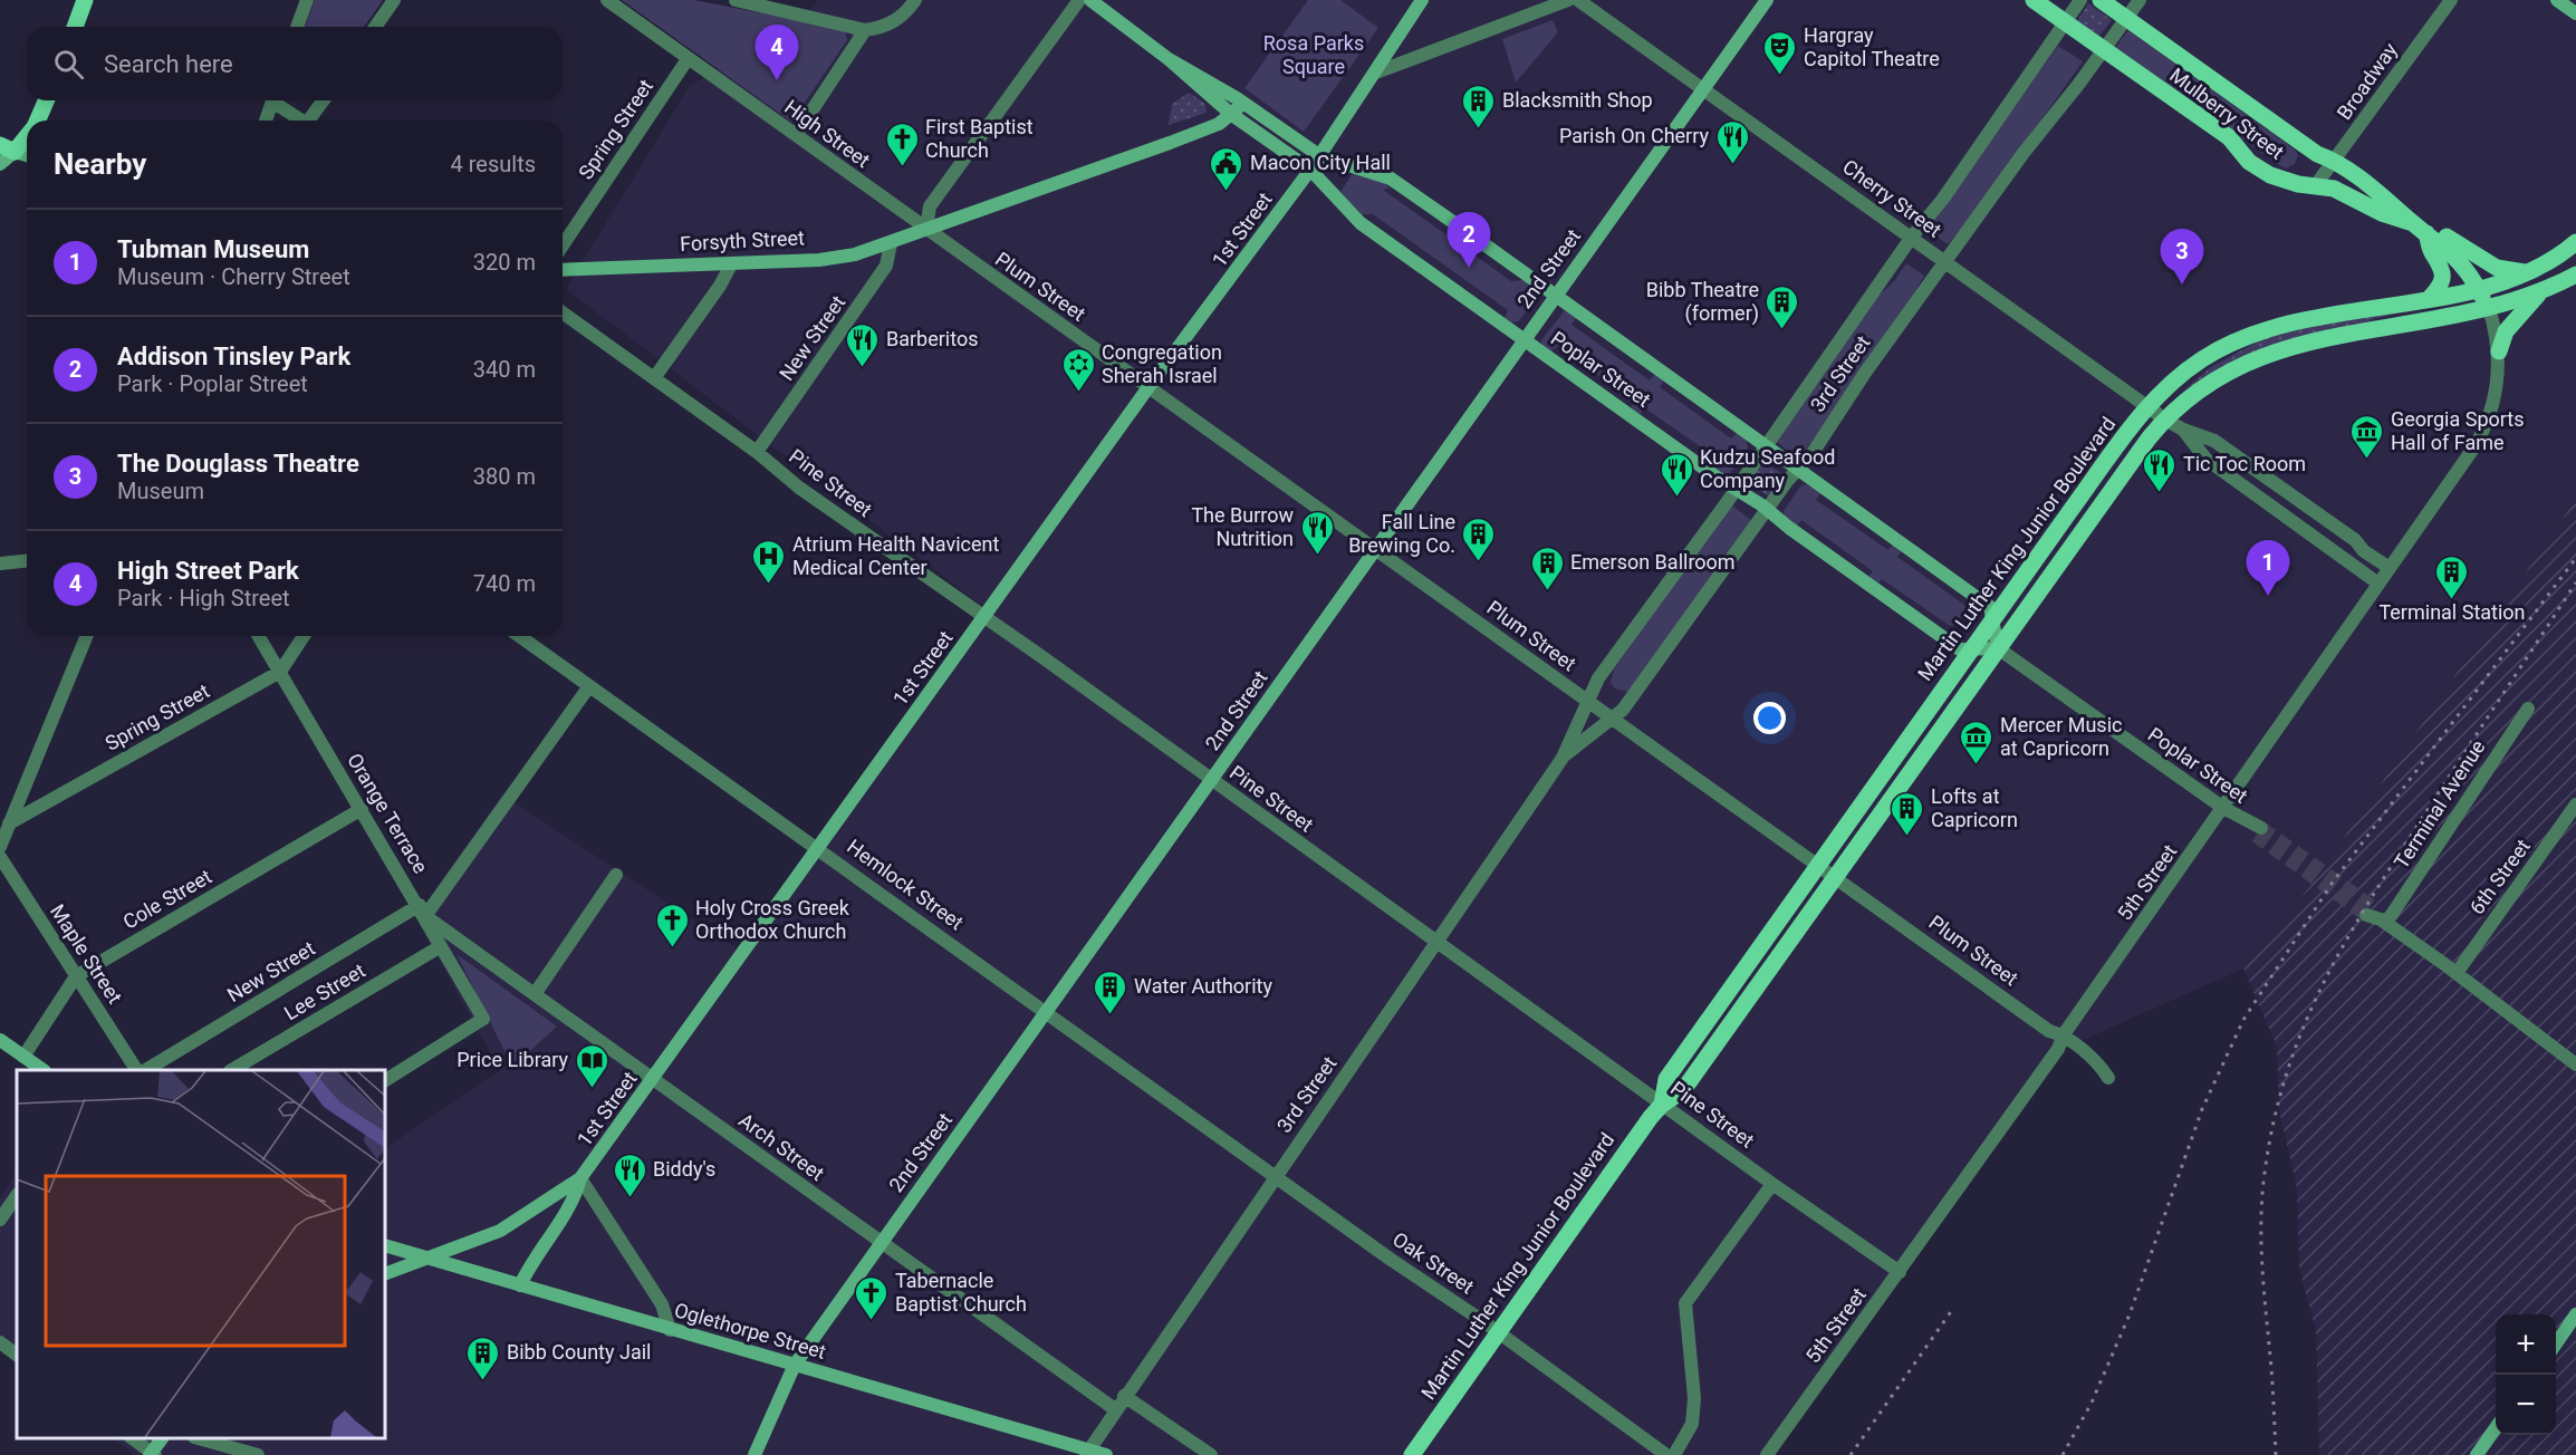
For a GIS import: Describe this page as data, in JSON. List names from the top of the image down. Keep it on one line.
{"streets":{"main road":["Mulberry Street","Martin Luther King Junior Boulevard"],"street":["Broadway","Spring Street","High Street","Cherry Street","1st Street","Forsyth Street","2nd Street","Plum Street","New Street","Poplar Street","3rd Street","Pine Street","Terminal Avenue","Orange Terrace","6th Street","5th Street","Hemlock Street","Cole Street","Maple Street","Lee Street","Arch Street","Oak Street","Oglethorpe Street"]},"crossings":[["Broadway","Mulberry Street"],["Mulberry Street","3rd Street"],["Mulberry Street","Martin Luther King Junior Boulevard"],["Mulberry Street","5th Street"],["Spring Street","High Street"],["Spring Street","Orange Terrace"],["High Street","Forsyth Street"],["High Street","Plum Street"],["Cherry Street","2nd Street"],["Cherry Street","3rd Street"],["Cherry Street","Martin Luther King Junior Boulevard"],["Cherry Street","5th Street"],["1st Street","Plum Street"],["1st Street","Poplar Street"],["1st Street","Pine Street"],["1st Street","Hemlock Street"],["1st Street","Arch Street"],["1st Street","Oglethorpe Street"],["Forsyth Street","Plum Street"],["Forsyth Street","New Street"],["Forsyth Street","Poplar Street"],["2nd Street","Plum Street"],["2nd Street","Poplar Street"],["2nd Street","Pine Street"],["2nd Street","Hemlock Street"],["2nd Street","Arch Street"],["2nd Street","Oglethorpe Street"],["Plum Street","3rd Street"],["Plum Street","Martin Luther King Junior Boulevard"],["Plum Street","5th Street"],["New Street","Pine Street"],["New Street","Orange Terrace"],["New Street","Hemlock Street"],["New Street","Arch Street"],["Poplar Street","3rd Street"],["Poplar Street","Martin Luther King Junior Boulevard"],["Poplar Street","5th Street"],["3rd Street","Pine Street"],["3rd Street","Hemlock Street"],["3rd Street","Arch Street"],["3rd Street","Oak Street"],["3rd Street","Oglethorpe Street"],["Pine Street","Martin Luther King Junior Boulevard"],["Pine Street","5th Street"],["Martin Luther King Junior Boulevard","5th Street"],["Martin Luther King Junior Boulevard","Oak Street"],["Terminal Avenue","6th Street"],["Orange Terrace","Cole Street"],["Orange Terrace","Lee Street"],["Orange Terrace","Arch Street"],["Hemlock Street","Oak Street"],["Cole Street","Maple Street"]],"parks":["Rosa Parks Square"],"places":{"theatre":["Hargray Capitol Theatre"],"building":["Blacksmith Shop","Bibb Theatre (former)","Fall Line Brewing Co.","Emerson Ballroom","Terminal Station","Lofts at Capricorn","Water Authority","Bibb County Jail"],"restaurant":["Parish On Cherry","Barberitos","Tic Toc Room","Kudzu Seafood Company","The Burrow Nutrition","Biddy's"],"church":["First Baptist Church","Holy Cross Greek Orthodox Church","Tabernacle Baptist Church"],"public building":["Macon City Hall"],"synagogue":["Congregation Sherah Israel"],"museum":["Georgia Sports Hall of Fame","Mercer Music at Capricorn"],"hospital":["Atrium Health Navicent Medical Center"],"library":["Price Library"]},"page":{"pins":["4","2","3","1"],"search":"Search here","heading":["Nearby","4 results"],"list":[{"mark":"1","name":"Tubman Museum","note":"Museum · Cherry Street","value":"320 m"},{"mark":"2","name":"Addison Tinsley Park","note":"Park · Poplar Street","value":"340 m"},{"mark":"3","name":"The Douglass Theatre","note":"Museum","value":"380 m"},{"mark":"4","name":"High Street Park","note":"Park · High Street","value":"740 m"}],"map_buttons":["+","−"]}}
